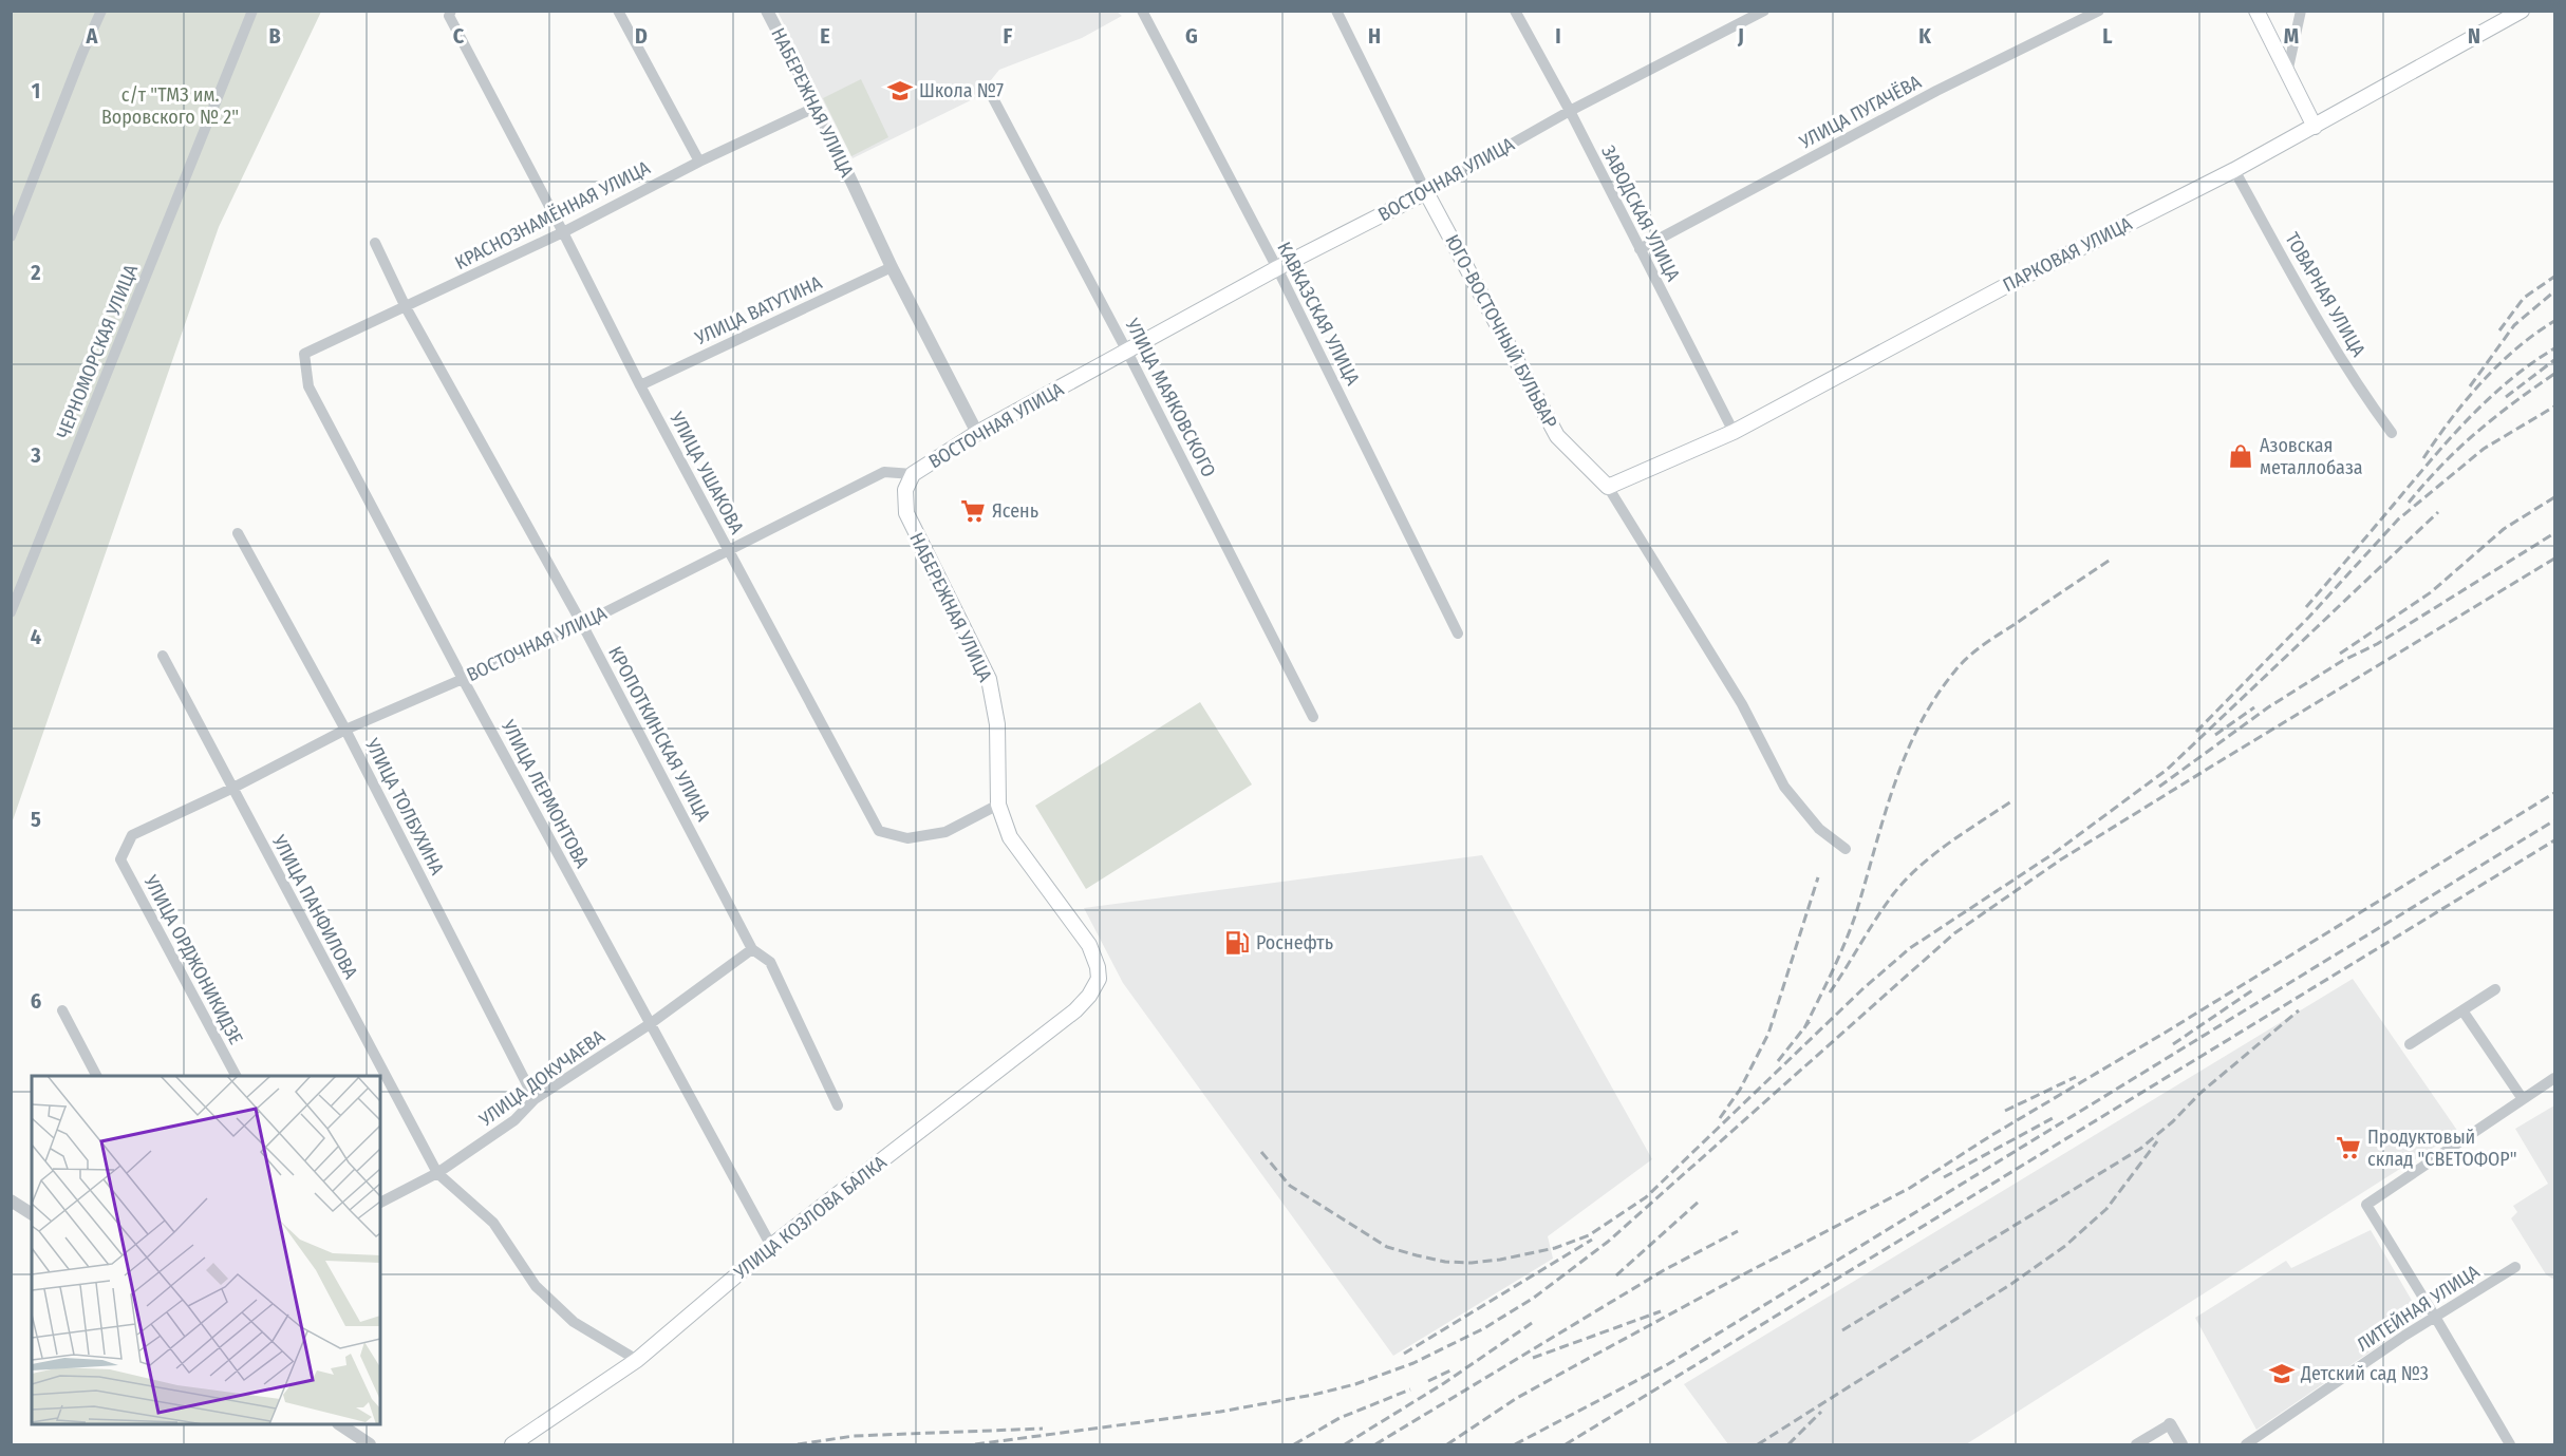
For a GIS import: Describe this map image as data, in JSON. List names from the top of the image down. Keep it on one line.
{"streets":{"main road":["НАБЕРЕЖНАЯ УЛИЦА","ВОСТОЧНАЯ УЛИЦА","ПАРКОВАЯ УЛИЦА","ЮГО-ВОСТОЧНЫЙ БУЛЬВАР","УЛИЦА КОЗЛОВА БАЛКА"],"street":["УЛИЦА ПУГАЧЁВА","ЗАВОДСКАЯ УЛИЦА","КРАСНОЗНАМЁННАЯ УЛИЦА","ТОВАРНАЯ УЛИЦА","УЛИЦА ВАТУТИНА","КАВКАЗСКАЯ УЛИЦА","ЧЕРНОМОРСКАЯ УЛИЦА","УЛИЦА МАЯКОВСКОГО","УЛИЦА УШАКОВА","КРОПОТКИНСКАЯ УЛИЦА","УЛИЦА ЛЕРМОНТОВА","УЛИЦА ТОЛБУХИНА","УЛИЦА ПАНФИЛОВА","УЛИЦА ОРДЖОНИКИДЗЕ","УЛИЦА ДОКУЧАЕВА","ЛИТЕЙНАЯ УЛИЦА"]},"crossings":[["НАБЕРЕЖНАЯ УЛИЦА","ВОСТОЧНАЯ УЛИЦА"],["НАБЕРЕЖНАЯ УЛИЦА","КРАСНОЗНАМЁННАЯ УЛИЦА"],["НАБЕРЕЖНАЯ УЛИЦА","УЛИЦА ВАТУТИНА"],["НАБЕРЕЖНАЯ УЛИЦА","УЛИЦА УШАКОВА"],["НАБЕРЕЖНАЯ УЛИЦА","УЛИЦА КОЗЛОВА БАЛКА"],["УЛИЦА ПУГАЧЁВА","ЗАВОДСКАЯ УЛИЦА"],["ВОСТОЧНАЯ УЛИЦА","ЗАВОДСКАЯ УЛИЦА"],["ВОСТОЧНАЯ УЛИЦА","КАВКАЗСКАЯ УЛИЦА"],["ВОСТОЧНАЯ УЛИЦА","ЮГО-ВОСТОЧНЫЙ БУЛЬВАР"],["ВОСТОЧНАЯ УЛИЦА","УЛИЦА МАЯКОВСКОГО"],["ВОСТОЧНАЯ УЛИЦА","УЛИЦА УШАКОВА"],["ВОСТОЧНАЯ УЛИЦА","КРОПОТКИНСКАЯ УЛИЦА"],["ВОСТОЧНАЯ УЛИЦА","УЛИЦА ЛЕРМОНТОВА"],["ВОСТОЧНАЯ УЛИЦА","УЛИЦА ТОЛБУХИНА"],["ВОСТОЧНАЯ УЛИЦА","УЛИЦА ПАНФИЛОВА"],["ВОСТОЧНАЯ УЛИЦА","УЛИЦА ОРДЖОНИКИДЗЕ"],["ЗАВОДСКАЯ УЛИЦА","ПАРКОВАЯ УЛИЦА"],["КРАСНОЗНАМЁННАЯ УЛИЦА","УЛИЦА УШАКОВА"],["КРАСНОЗНАМЁННАЯ УЛИЦА","КРОПОТКИНСКАЯ УЛИЦА"],["КРАСНОЗНАМЁННАЯ УЛИЦА","УЛИЦА ЛЕРМОНТОВА"],["ПАРКОВАЯ УЛИЦА","ТОВАРНАЯ УЛИЦА"],["ПАРКОВАЯ УЛИЦА","ЮГО-ВОСТОЧНЫЙ БУЛЬВАР"],["УЛИЦА ВАТУТИНА","УЛИЦА УШАКОВА"],["КРОПОТКИНСКАЯ УЛИЦА","УЛИЦА ДОКУЧАЕВА"],["УЛИЦА ЛЕРМОНТОВА","УЛИЦА ДОКУЧАЕВА"],["УЛИЦА ЛЕРМОНТОВА","УЛИЦА КОЗЛОВА БАЛКА"],["УЛИЦА ТОЛБУХИНА","УЛИЦА ДОКУЧАЕВА"],["УЛИЦА ПАНФИЛОВА","УЛИЦА ДОКУЧАЕВА"]],"parks":["с/т \"ТМЗ им. Воровского № 2\""],"places":{"school or university":["Школа №7","Детский сад №3"],"shop":["Азовская металлобаза"],"supermarket":["Ясень","Продуктовый склад \"СВЕТОФОР\""],"fuel station":["Роснефть"]},"grid":{"columns":["A","B","C","D","E","F","G","H","I","J","K","L","M","N"],"rows":["1","2","3","4","5","6"]}}
